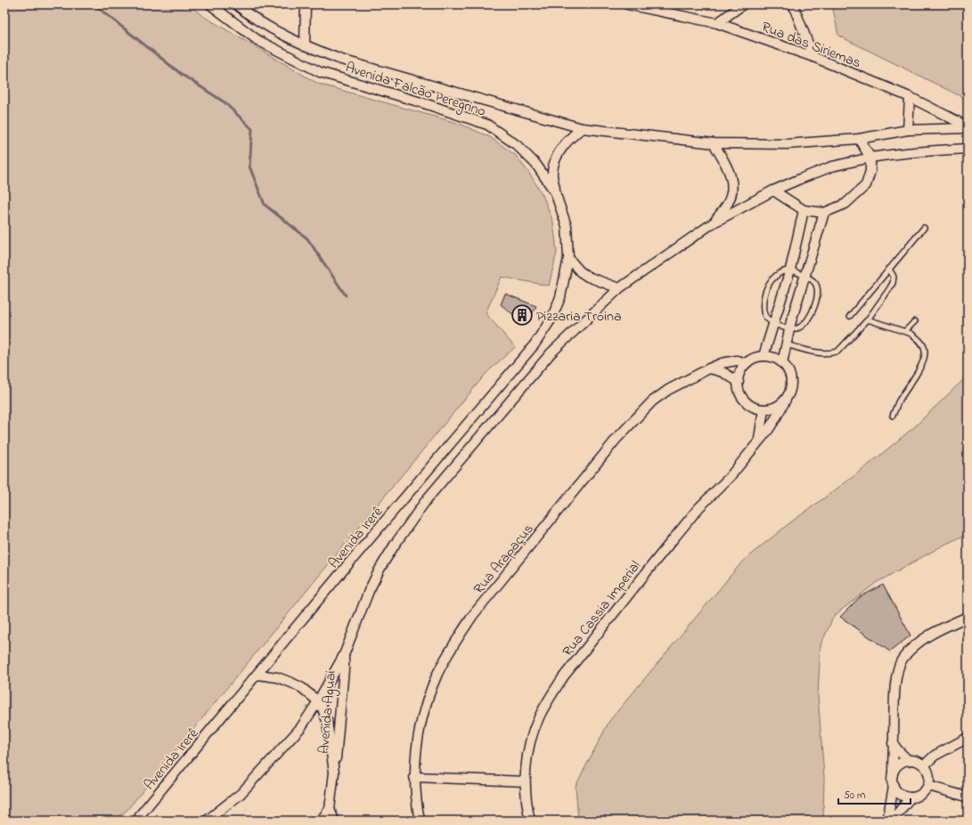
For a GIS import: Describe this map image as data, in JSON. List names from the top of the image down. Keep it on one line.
{"streets":{"street":["Rua das Siriemas","Avenida Falcão Peregrino","Avenida Irerê","Rua Arapaçus","Rua Cassia Imperial","Avenida Aguai"]},"crossings":[["Rua das Siriemas","Avenida Falcão Peregrino"],["Avenida Falcão Peregrino","Avenida Irerê"],["Rua Arapaçus","Rua Cassia Imperial"]],"places":{"building":["Pizzaria Troina"]},"scale_bar":"50 m"}
